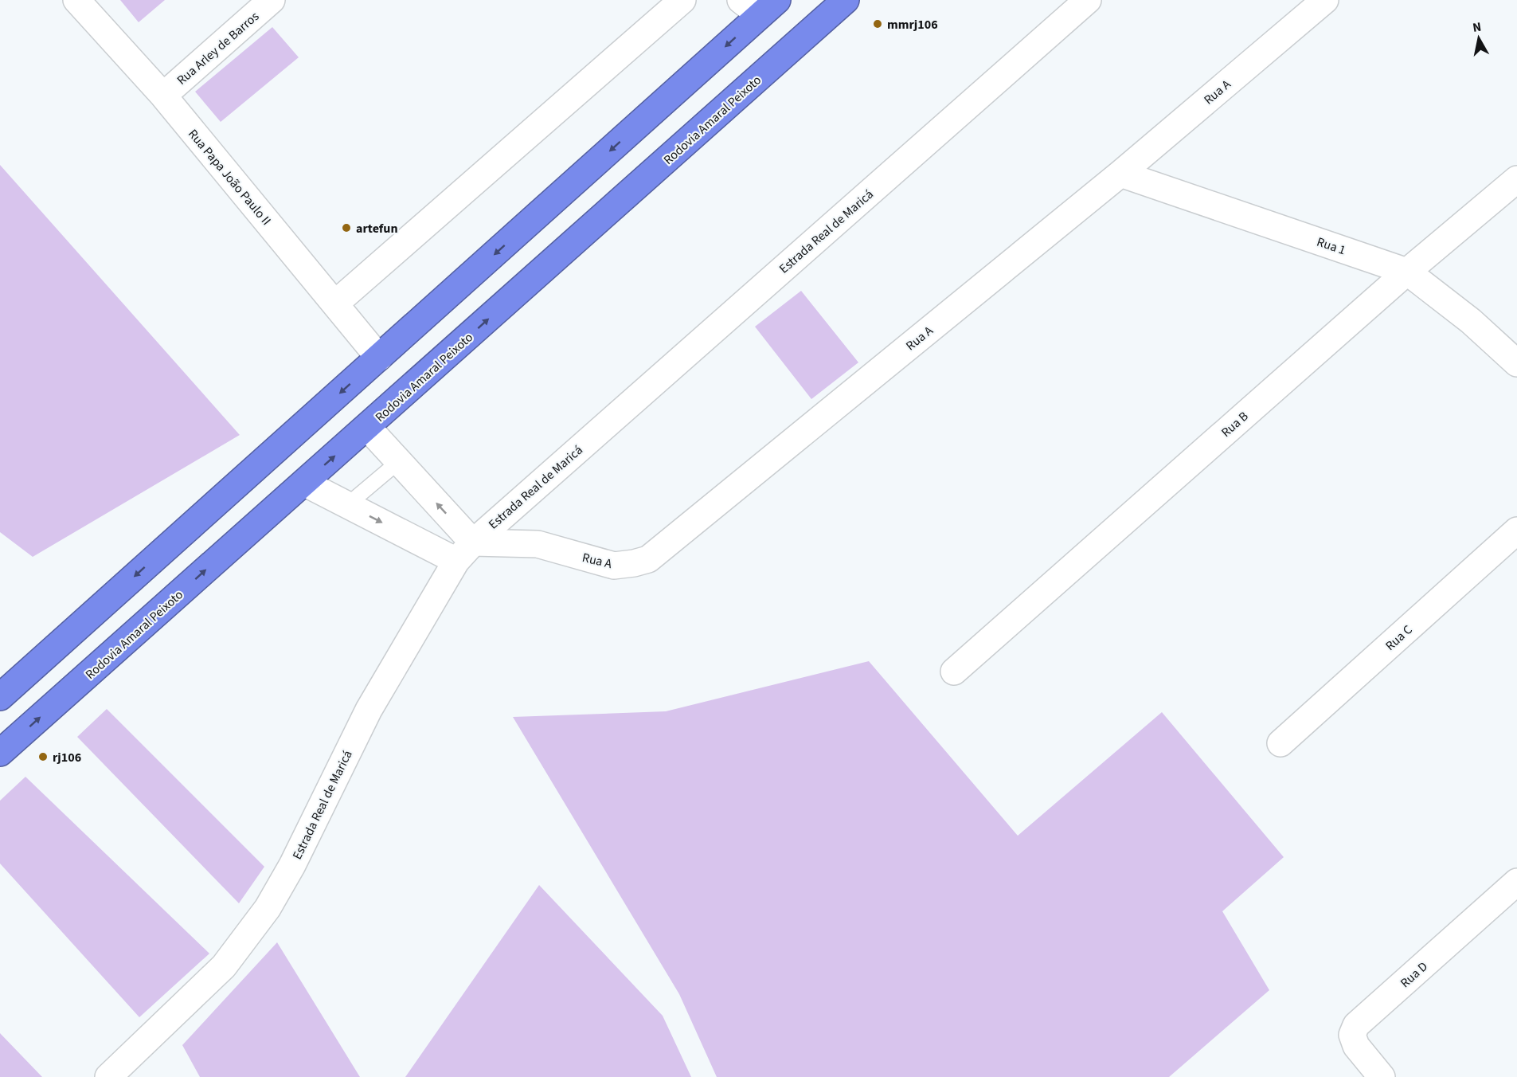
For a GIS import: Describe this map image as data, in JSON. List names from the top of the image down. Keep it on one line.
{"streets":{"highway":["Rodovia Amaral Peixoto"],"street":["Rua Arley de Barros","Rua A","Rua Papa João Paulo II","Estrada Real de Maricá","Rua 1","Rua B","Rua C","Rua D"]},"crossings":[["Rua Arley de Barros","Rua Papa João Paulo II"],["Rua A","Estrada Real de Maricá"],["Rua A","Rua 1"],["Rua 1","Rua B"]],"places":["mmrj106","artefun","rj106"],"north":"top"}
